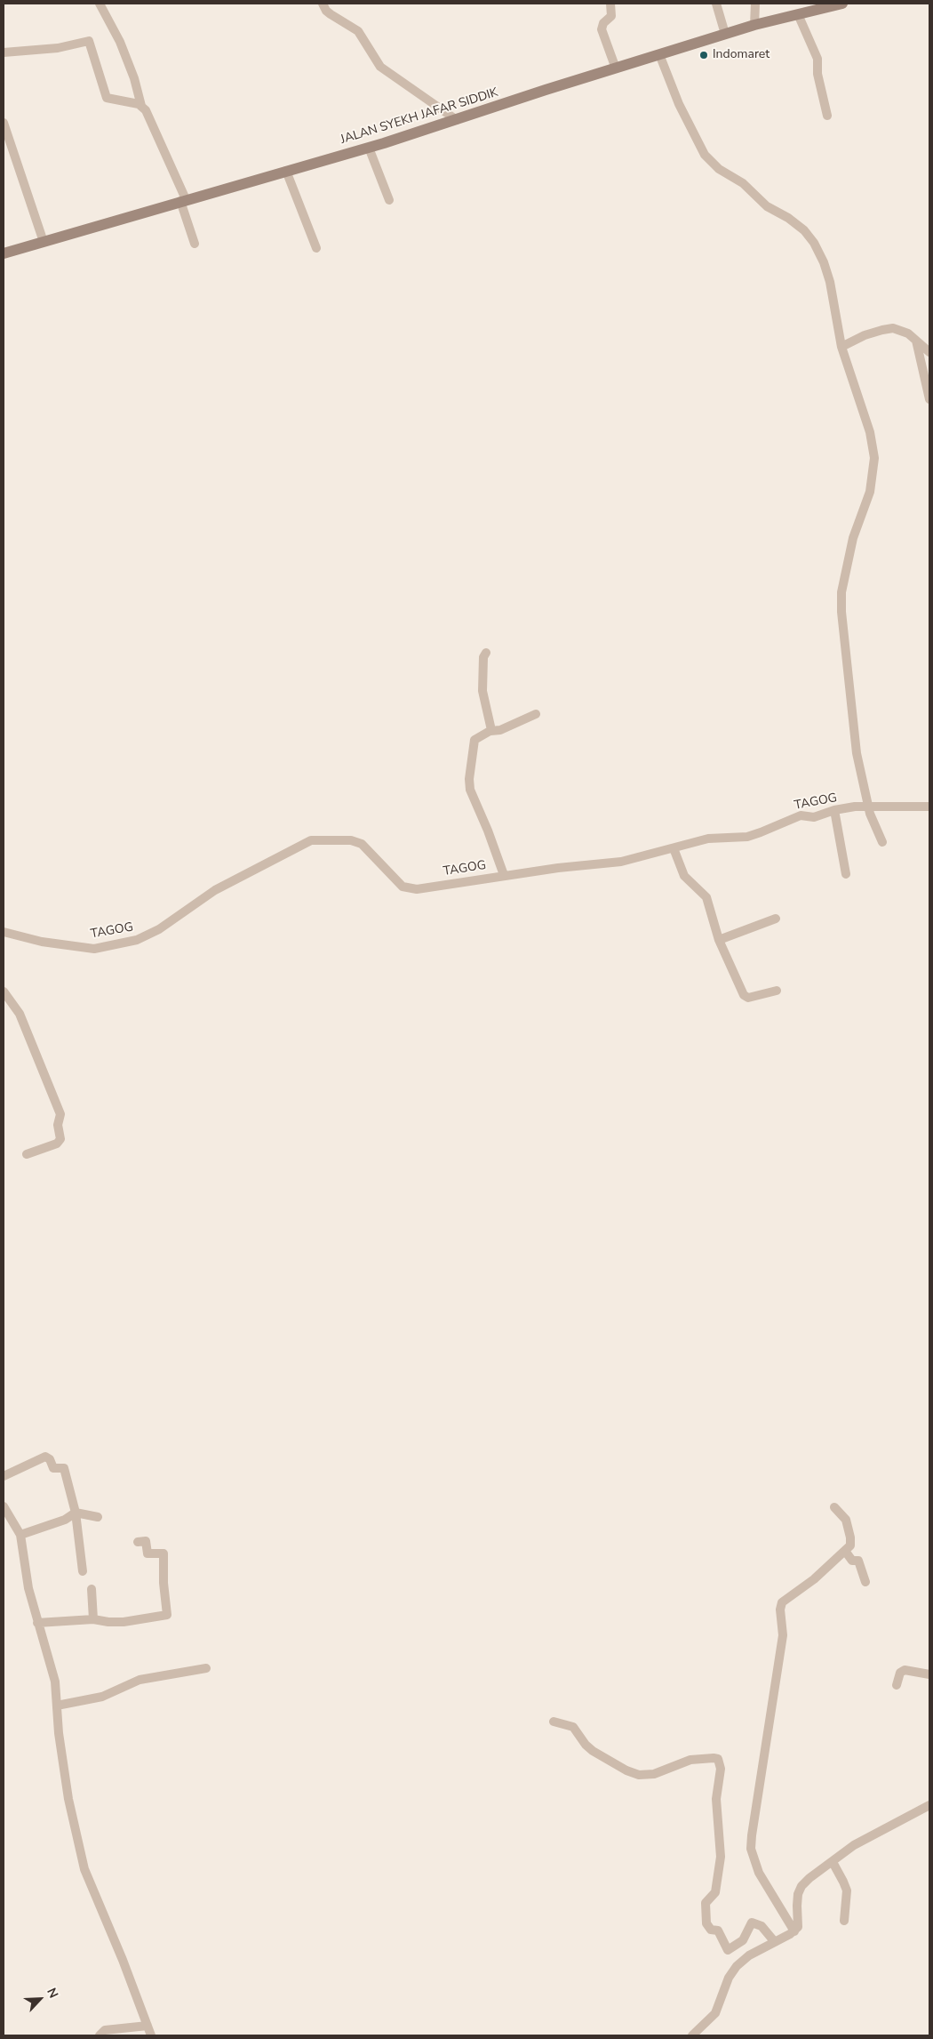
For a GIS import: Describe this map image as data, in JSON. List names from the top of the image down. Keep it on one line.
{"streets":{"main road":["JALAN SYEKH JAFAR SIDDIK"],"street":["TAGOG"]},"places":["Indomaret"],"north":"top right"}
